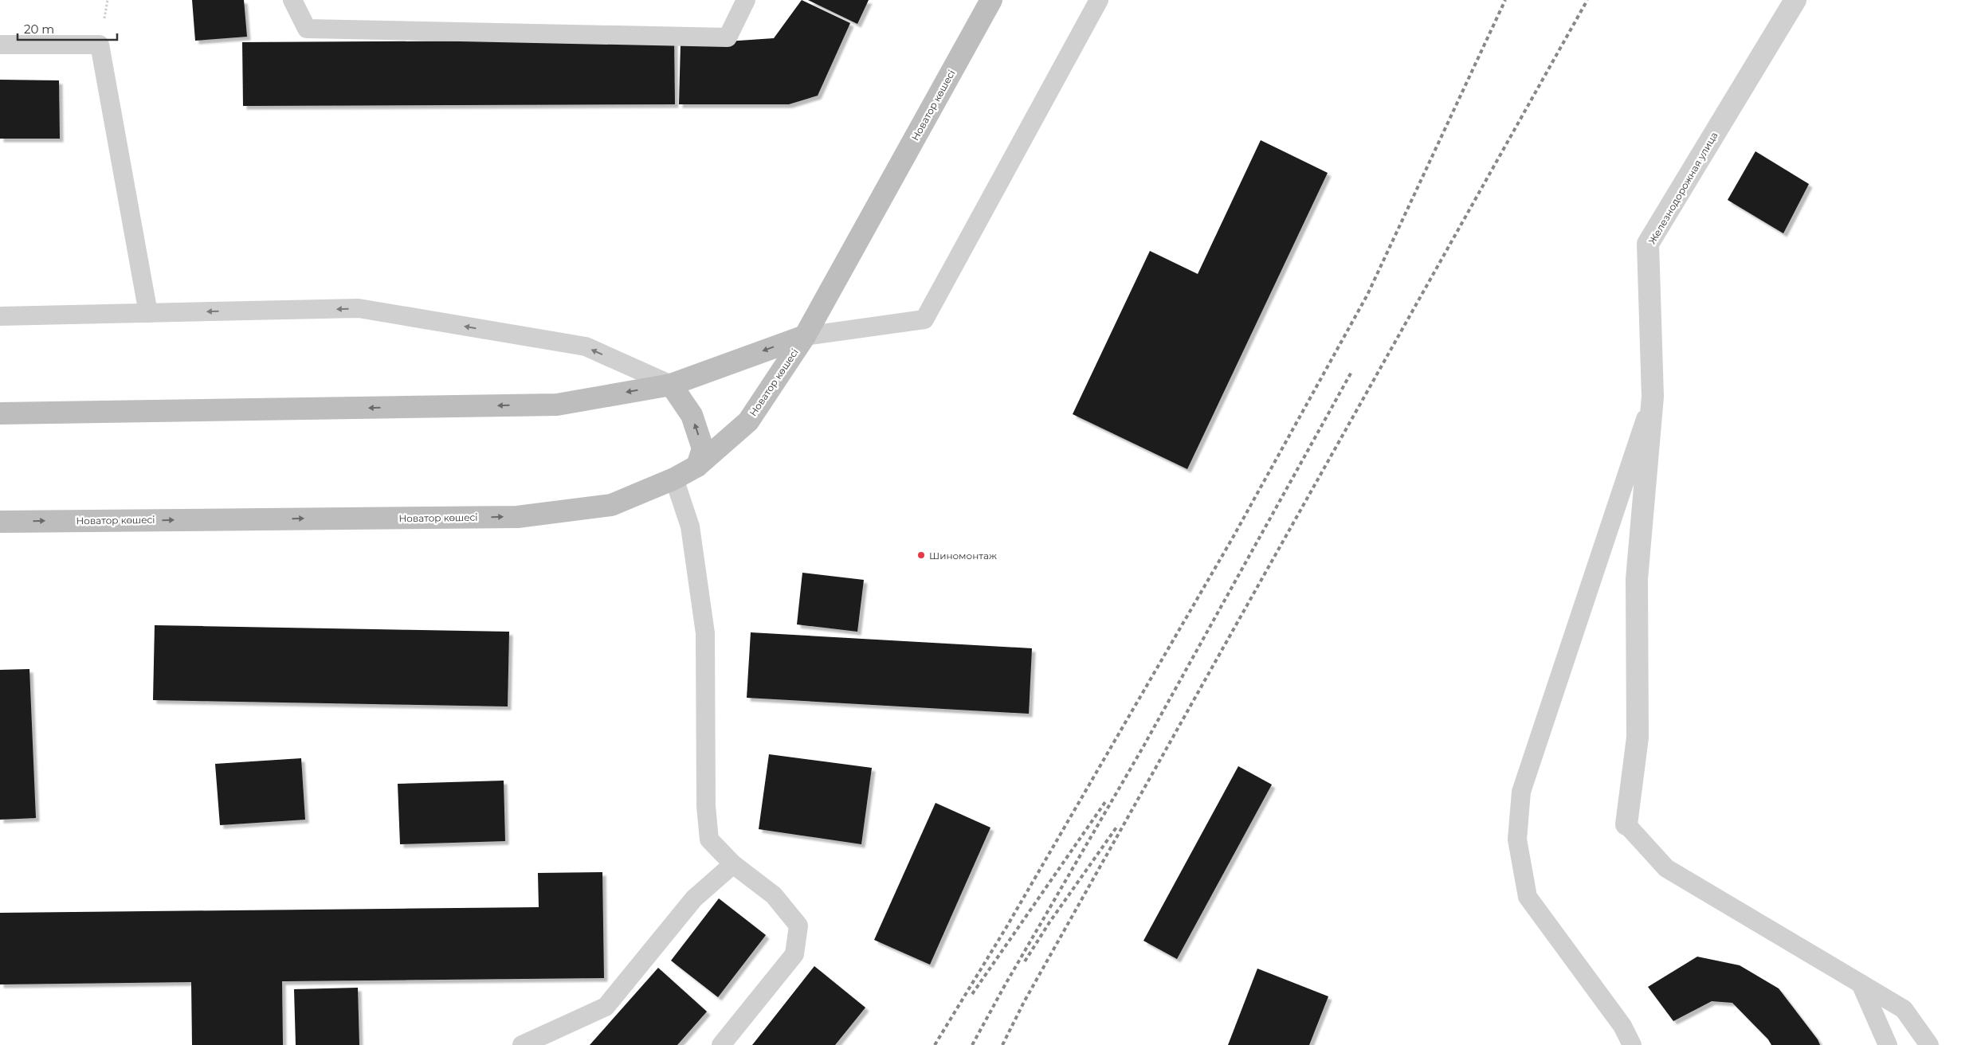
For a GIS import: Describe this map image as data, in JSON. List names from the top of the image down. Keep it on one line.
{"streets":{"main road":["Новатор көшесі"],"street":["Железнодорожная улица"]},"places":["Шиномонтаж"],"scale_bar":"20 m"}
